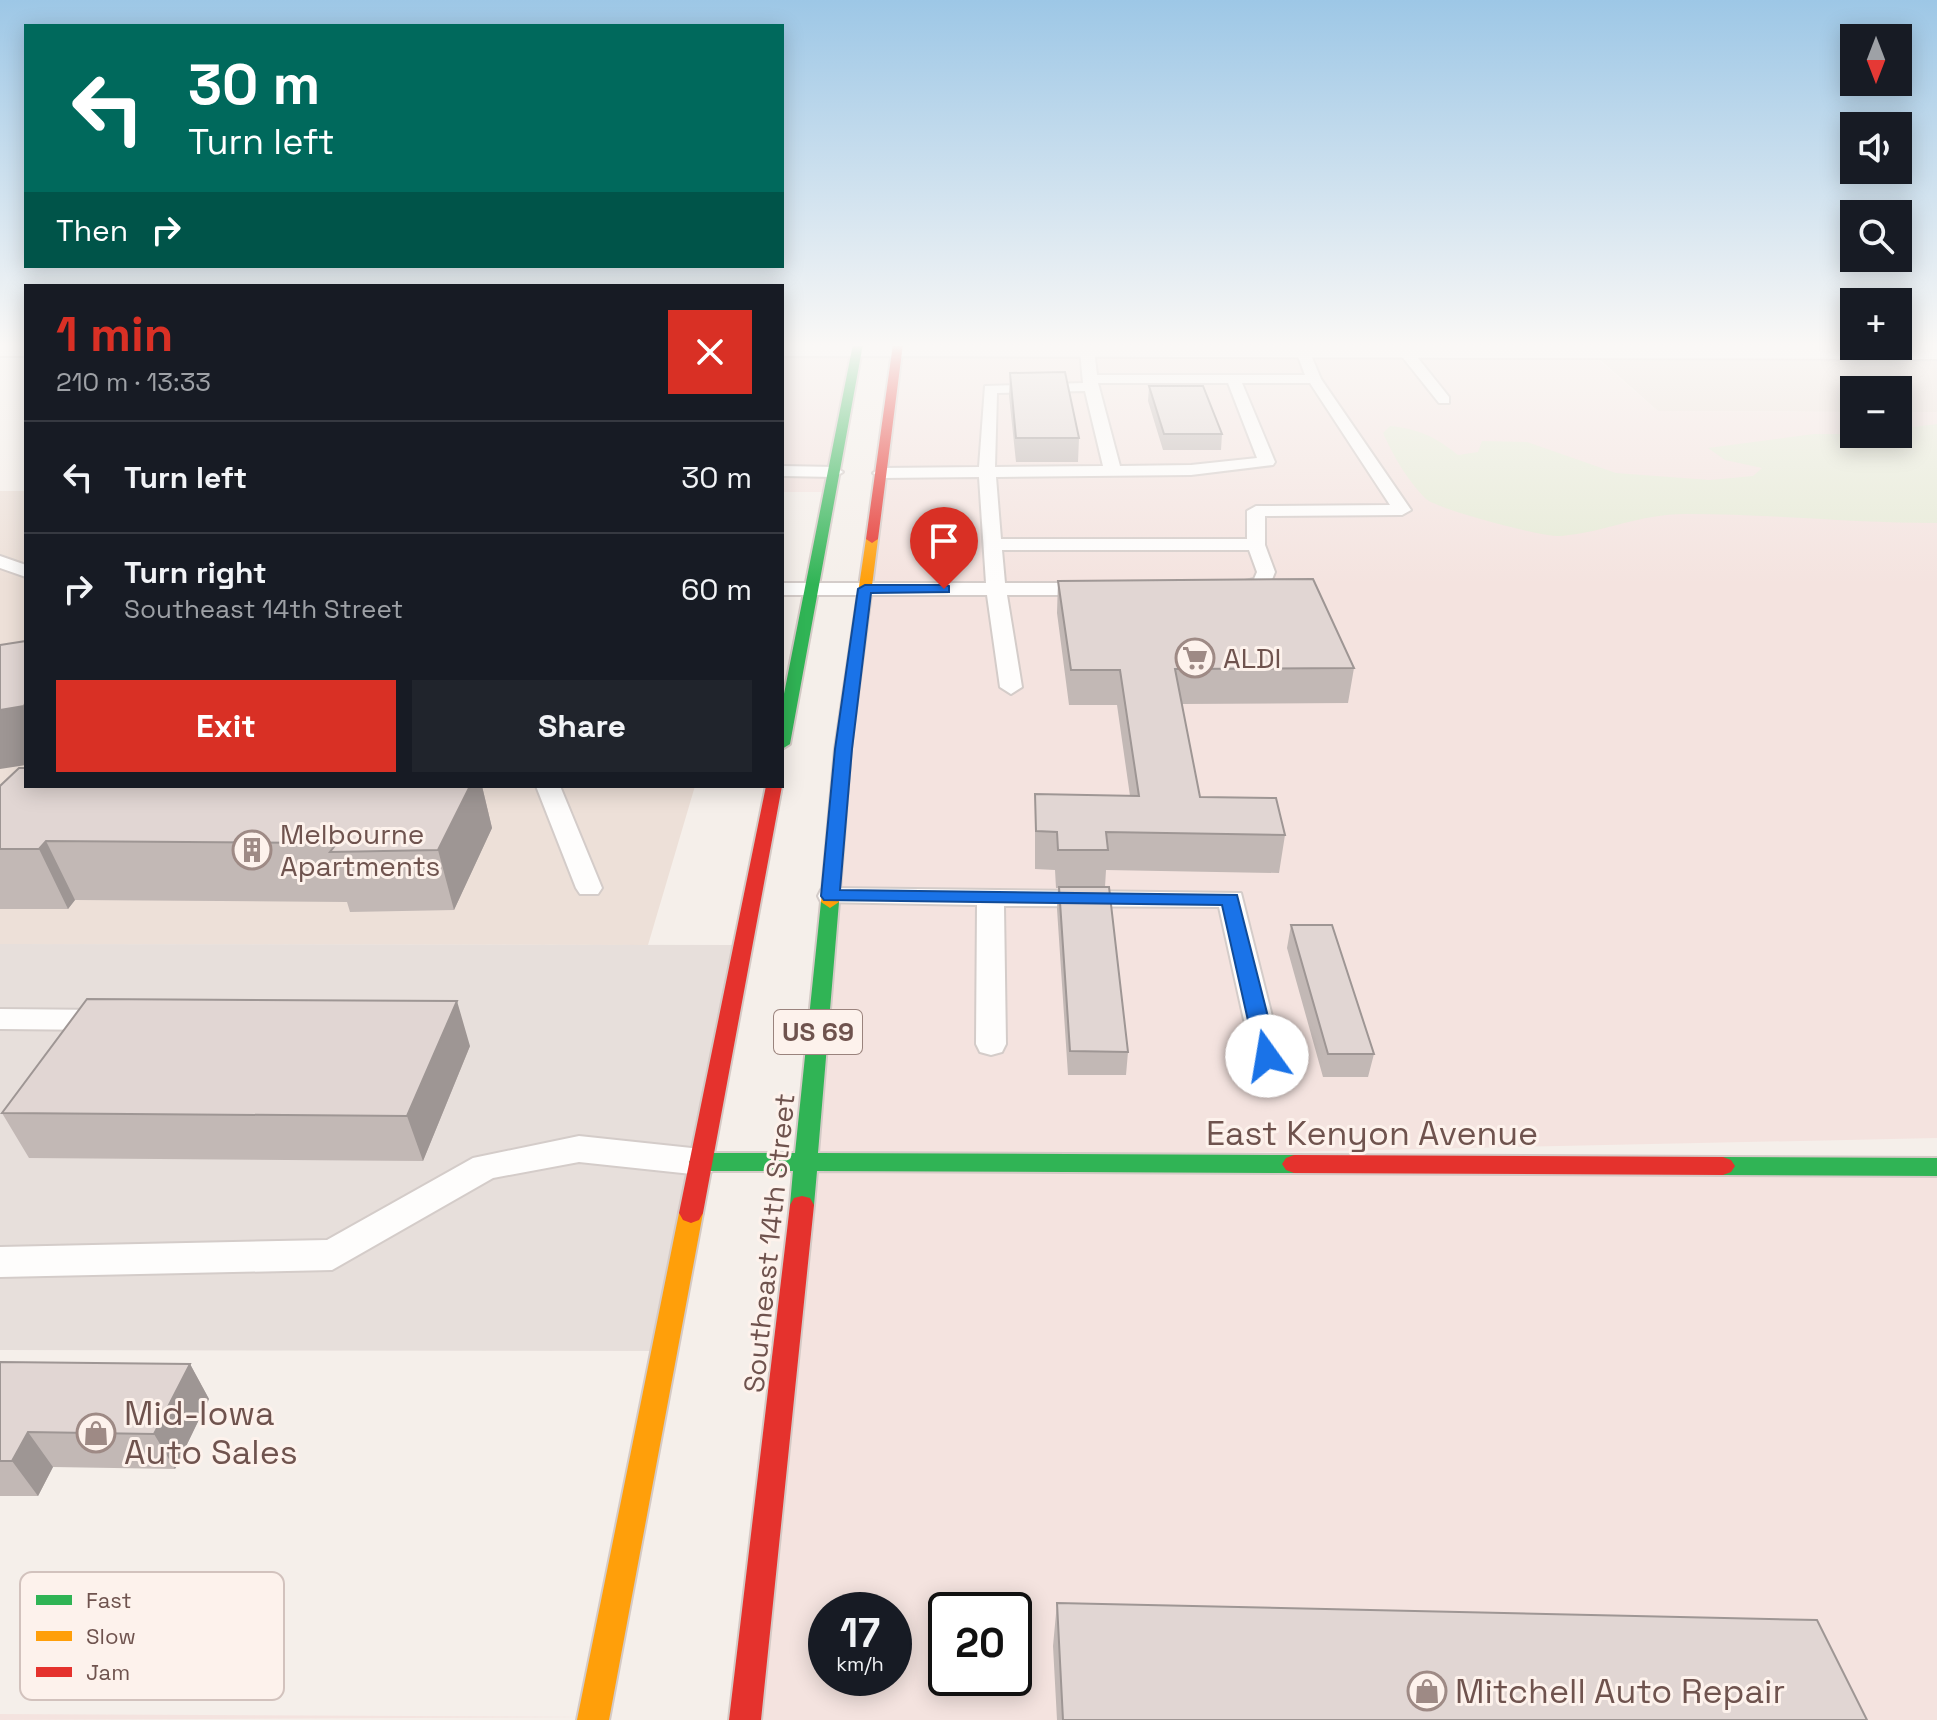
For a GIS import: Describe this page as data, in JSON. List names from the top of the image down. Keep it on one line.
{"streets":{"main road":["US 69","East Kenyon Avenue","Southeast 14th Street"]},"crossings":[["East Kenyon Avenue","Southeast 14th Street"]],"places":{"supermarket":["ALDI"],"building":["Melbourne Apartments"],"shop":["Mid-Iowa Auto Sales","Mitchell Auto Repair"]},"legend":["Fast","Slow","Jam"],"north":"bottom","page":{"map_buttons":["+","−"],"turn":["30 m","Turn left"],"then":"Then","heading":["1 min","210 m · 13:33"],"list":[{"name":"Turn left","value":"30 m"},{"name":"Turn right","note":"Southeast 14th Street","value":"60 m"}],"buttons":["Exit","Share"],"speed":"17 km/h","limit":"20"}}
